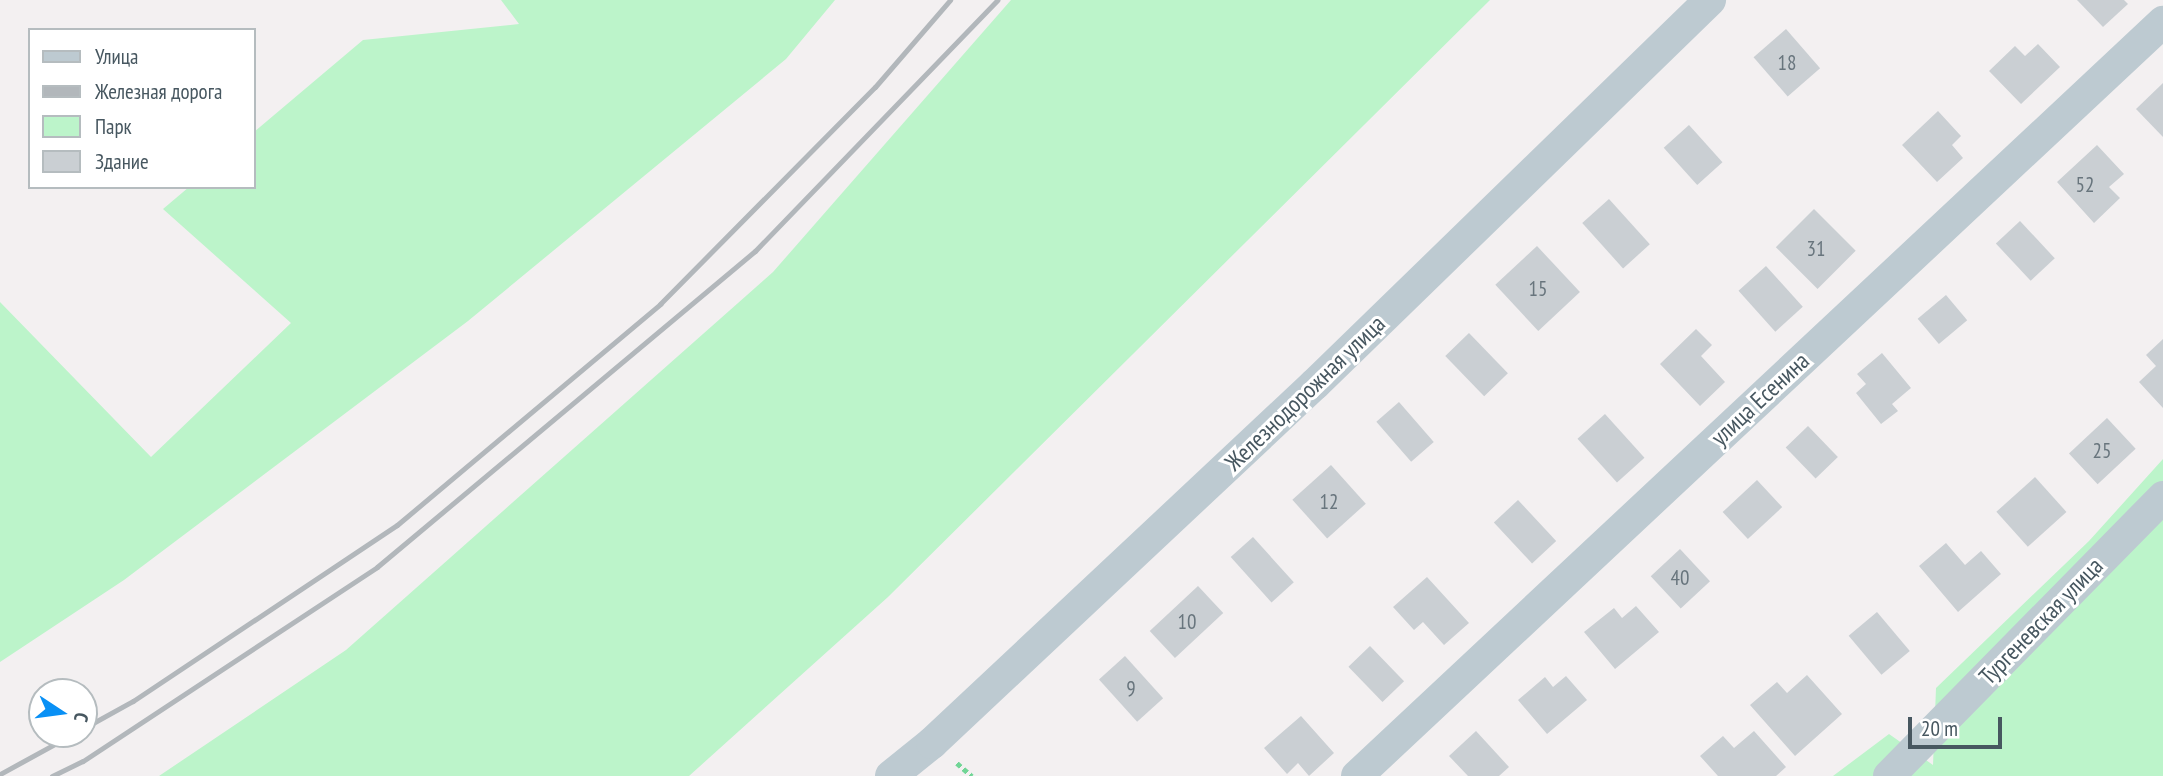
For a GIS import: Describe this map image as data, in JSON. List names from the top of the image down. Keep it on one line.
{"streets":{"street":["Железнодорожная улица","улица Есенина","Тургеневская улица"]},"house_numbers":["18","52","31","15","25","12","40","10","9"],"legend":["Улица","Железная дорога","Парк","Здание"],"scale_bar":"20 m","north":"right"}
